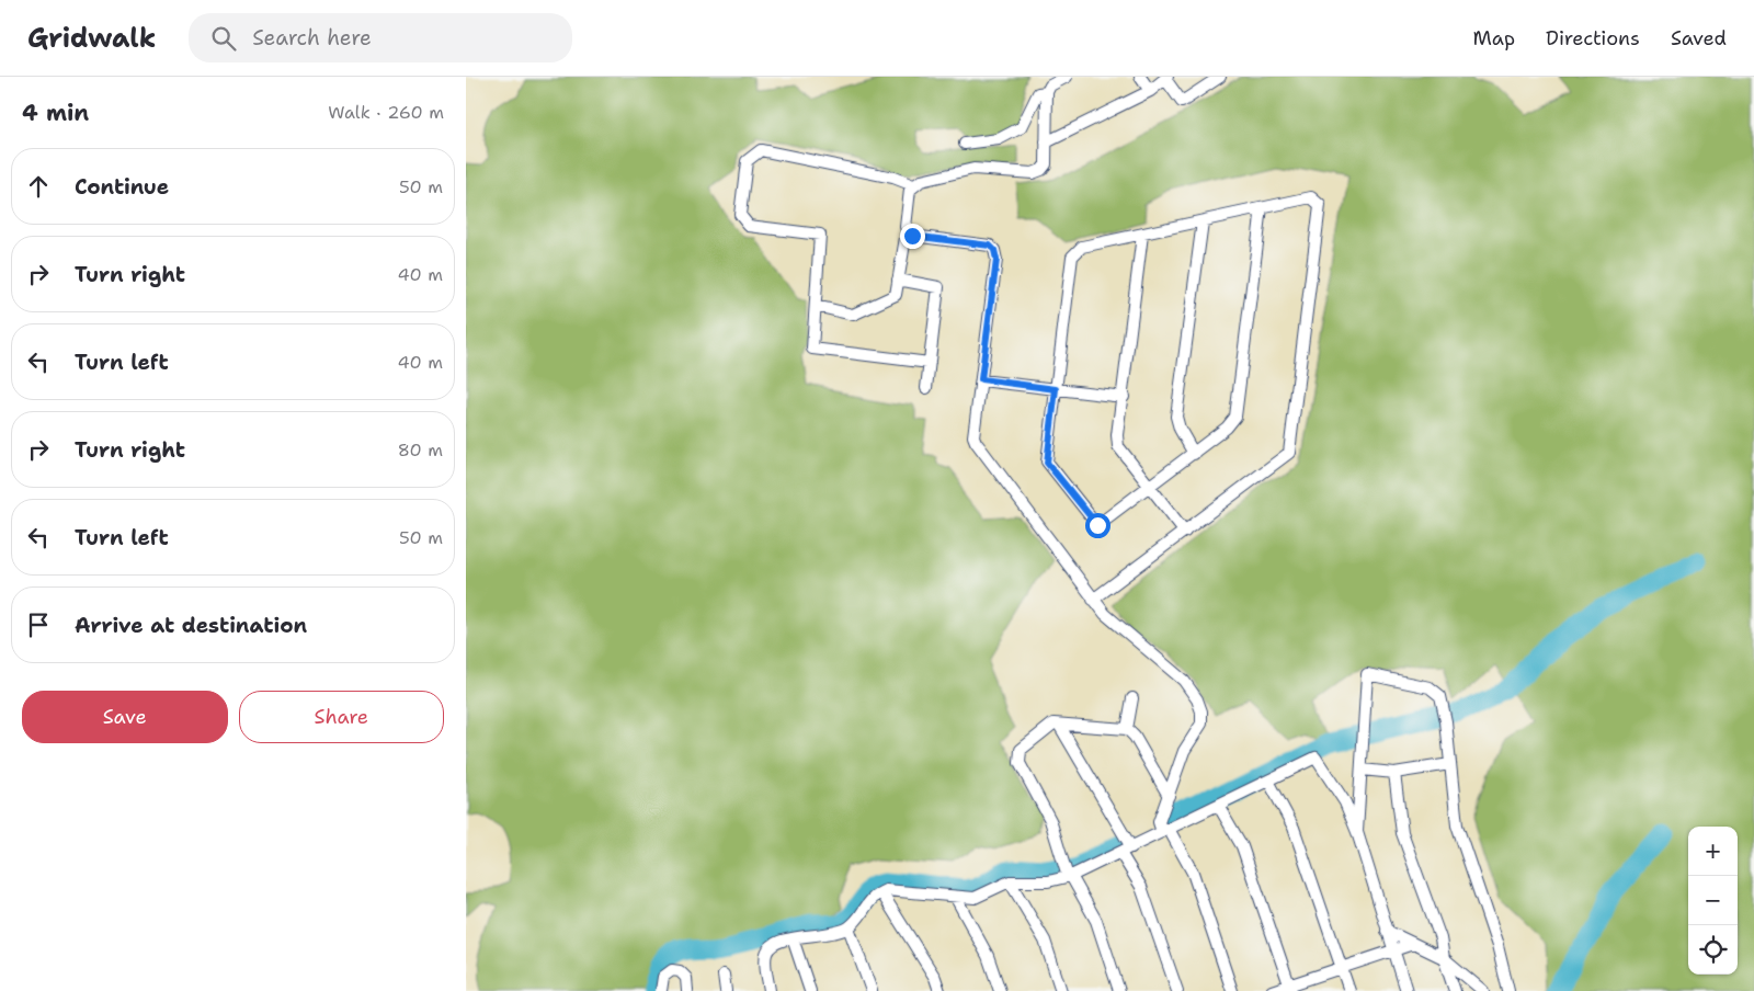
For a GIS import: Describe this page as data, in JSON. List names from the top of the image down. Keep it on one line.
{"page":{"header":"Gridwalk","search":"Search here","nav":["Map","Directions","Saved"],"heading":["4 min","Walk · 260 m"],"list":[["Continue","50 m"],["Turn right","40 m"],["Turn left","40 m"],["Turn right","80 m"],["Turn left","50 m"],"Arrive at destination"],"buttons":["Save","Share"],"map_buttons":["+","−"]}}
